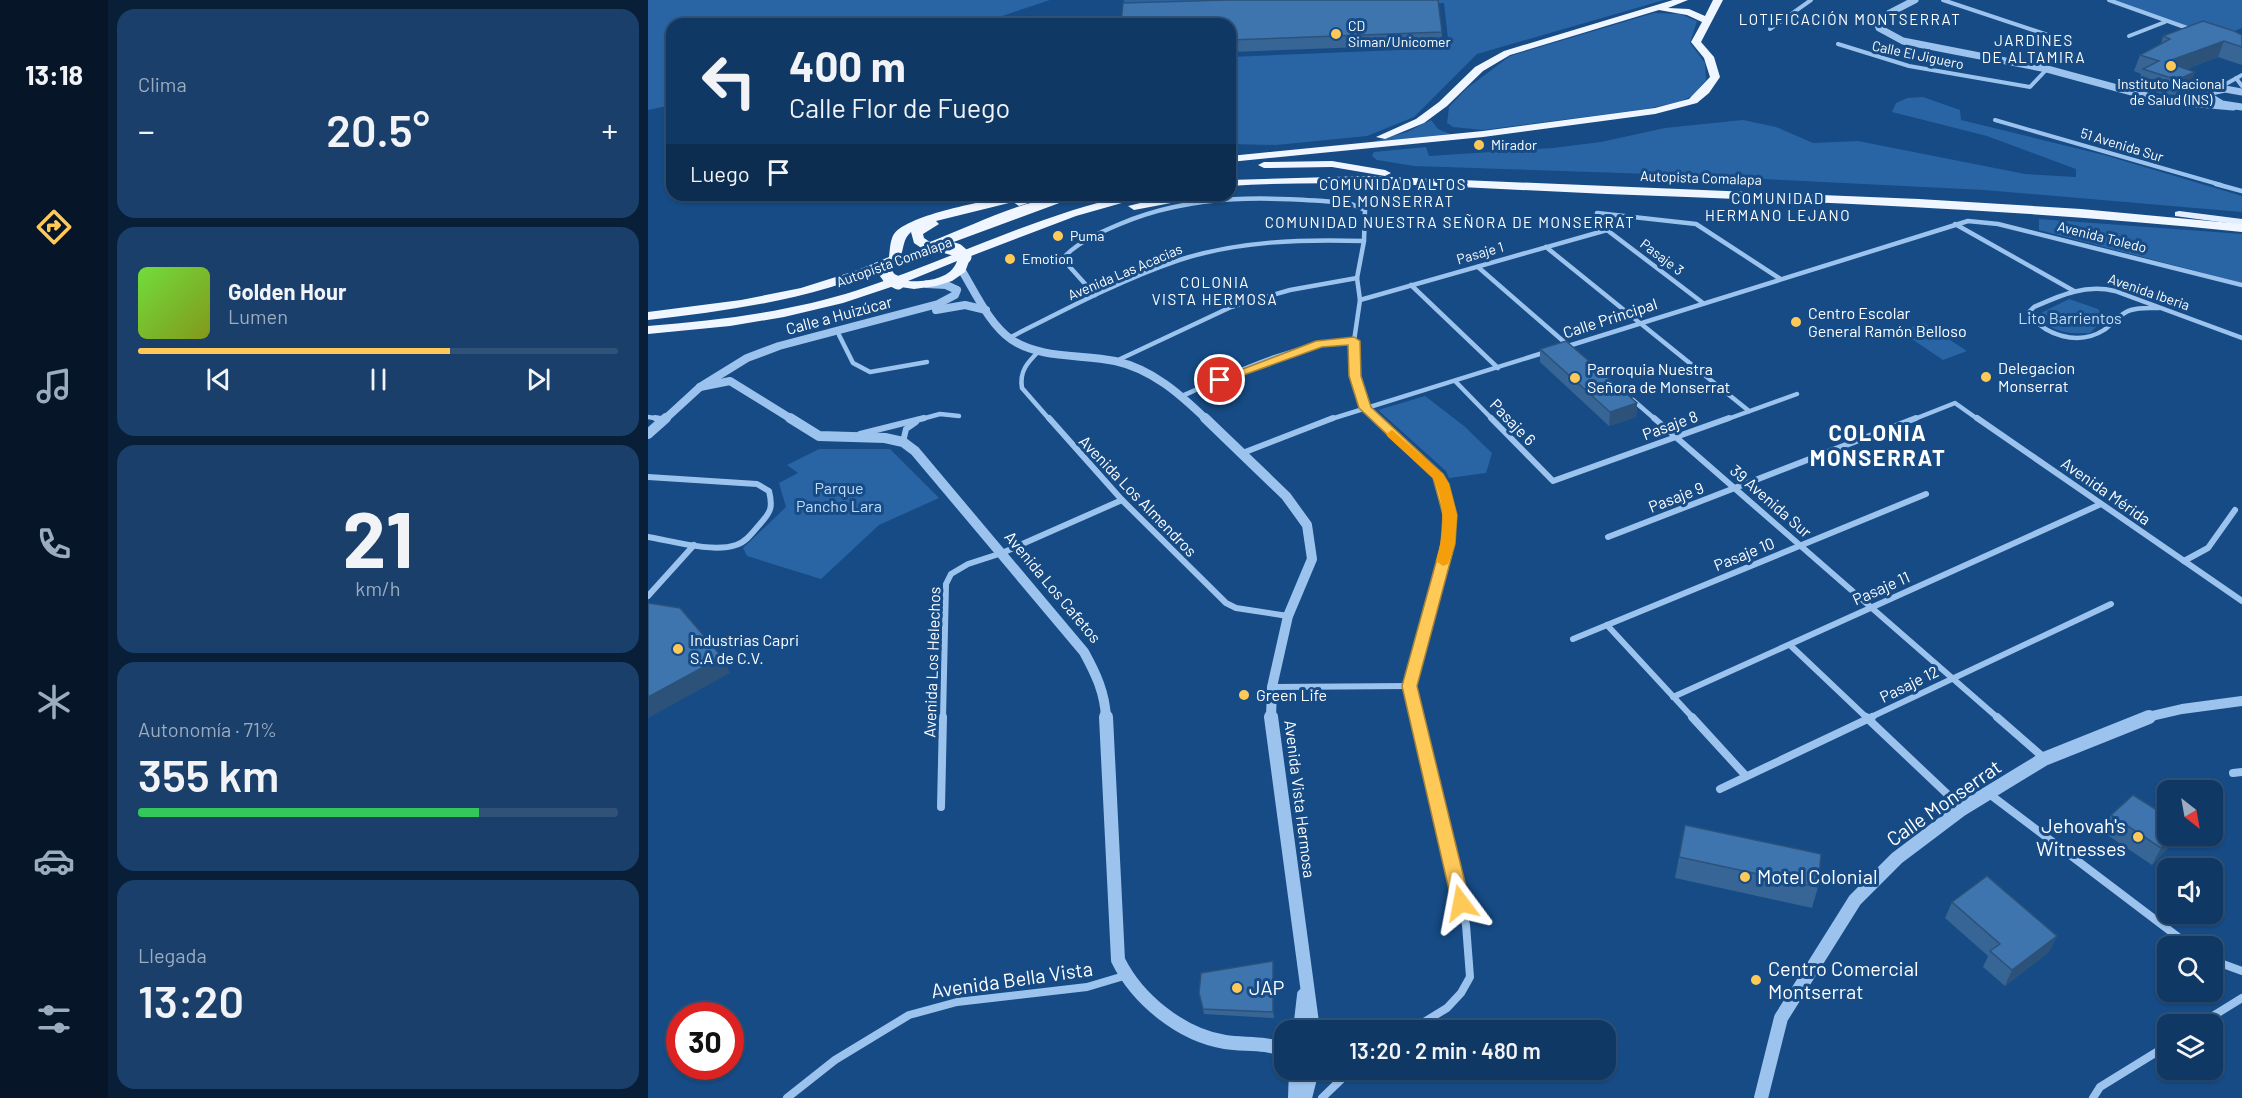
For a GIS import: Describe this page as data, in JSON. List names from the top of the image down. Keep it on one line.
{"streets":{"highway":["Autopista Comalapa"],"street":["Calle El Jiguero","51 Avenida Sur","Avenida Toledo","Pasaje 1","Pasaje 3","Avenida Las Acacias","Avenida Iberia","Calle a Huizúcar","Calle Principal","Pasaje 6","Pasaje 8","Avenida Mérida","Avenida Los Almendros","Pasaje 9","39 Avenida Sur","Pasaje 10","Avenida Los Cafetos","Pasaje 11","Avenida Los Helechos","Pasaje 12","Avenida Vista Hermosa","Calle Monserrat","Avenida Bella Vista"]},"crossings":[["Avenida Toledo","Calle Principal"],["Pasaje 1","Pasaje 3"],["Pasaje 3","Calle Principal"],["Avenida Las Acacias","Avenida Vista Hermosa"],["Calle a Huizúcar","Avenida Vista Hermosa"],["Calle Principal","Pasaje 6"],["Calle Principal","Avenida Vista Hermosa"],["Pasaje 6","Pasaje 8"],["Pasaje 8","39 Avenida Sur"],["Avenida Mérida","Pasaje 9"],["Avenida Mérida","Pasaje 11"],["Avenida Los Almendros","Avenida Los Helechos"],["Avenida Los Almendros","Avenida Vista Hermosa"],["Pasaje 9","39 Avenida Sur"],["39 Avenida Sur","Pasaje 10"],["39 Avenida Sur","Pasaje 11"],["39 Avenida Sur","Pasaje 12"],["39 Avenida Sur","Calle Monserrat"],["Avenida Los Cafetos","Avenida Los Helechos"],["Avenida Los Cafetos","Avenida Bella Vista"]],"districts":["LOTIFICACIÓN MONTSERRAT","JARDINES DE ALTAMIRA","COMUNIDAD ALTOS DE MONSERRAT","COMUNIDAD HERMANO LEJANO","COMUNIDAD NUESTRA SEÑORA DE MONSERRAT","COLONIA VISTA HERMOSA","COLONIA MONSERRAT"],"parks":["Lito Barrientos","Parque Pancho Lara"],"places":["CD Siman/Unicomer","Instituto Nacional de Salud (INS)","Mirador","Puma","Emotion","Centro Escolar General Ramón Belloso","Delegacion Monserrat","Parroquia Nuestra Señora de Monserrat","Industrias Capri S.A de C.V.","Green Life","Jehovah's Witnesses","Motel Colonial","Centro Comercial Montserrat","JAP"],"north":"bottom right","page":{"tabs":"13:18","tile":["Clima",["21","km/h"],["Autonomía · 71%","355 km"],["Llegada","13:20"]],"turn":["400 m","Calle Flor de Fuego"],"heat":["−","20.5°","+"],"then":"Luego","song":["Golden Hour","Lumen"],"limit":"30","trip":"13:20 · 2 min · 480 m"}}
